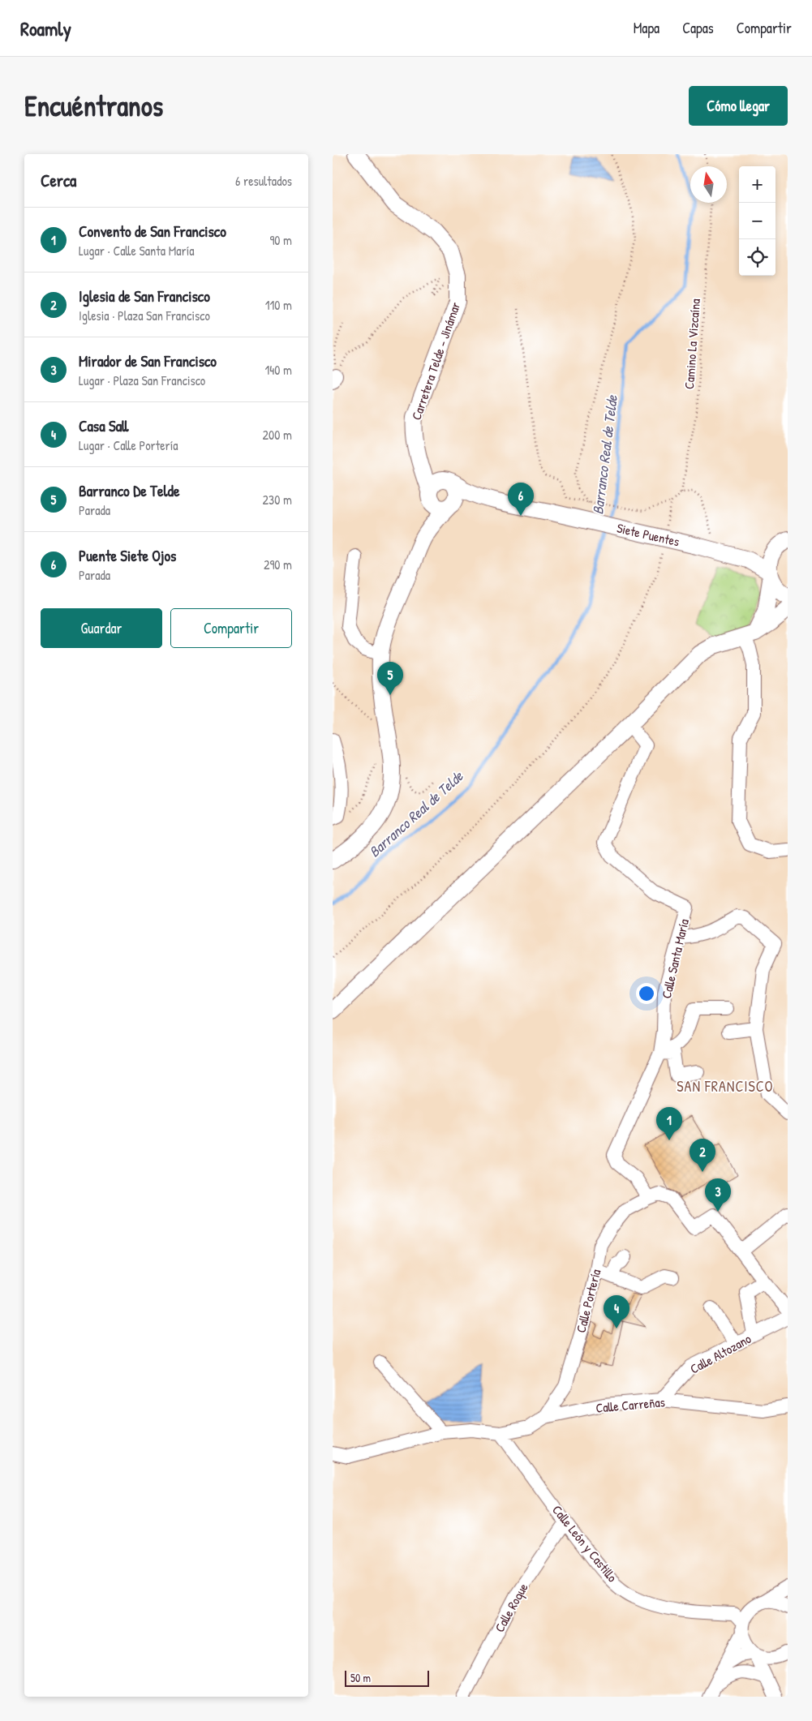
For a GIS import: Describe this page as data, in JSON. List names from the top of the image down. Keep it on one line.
{"streets":{"main road":["Carretera Telde - Jinámar","Siete Puentes"],"street":["Calle Santa María","Calle Portería","Calle Altozano","Calle Carreñas","Calle León y Castillo","Calle Roque"],"path":["Camino La Vizcaína"]},"crossings":[["Carretera Telde - Jinámar","Siete Puentes"],["Calle Santa María","Calle Portería"],["Calle Portería","Calle Carreñas"],["Calle Altozano","Calle Carreñas"],["Calle Carreñas","Calle León y Castillo"],["Calle León y Castillo","Calle Roque"]],"districts":["SAN FRANCISCO"],"water":["Barranco Real de Telde"],"scale_bar":"50 m","north":"top","page":{"header":"Roamly","nav":["Mapa","Capas","Compartir"],"buttons":["Cómo llegar",["Guardar","Compartir"]],"title":"Encuéntranos","heading":["Cerca","6 resultados"],"map_buttons":["+","−"],"list":[{"mark":"1","name":"Convento de San Francisco","note":"Lugar · Calle Santa María","value":"90 m"},{"mark":"2","name":"Iglesia de San Francisco","note":"Iglesia · Plaza San Francisco","value":"110 m"},{"mark":"3","name":"Mirador de San Francisco","note":"Lugar · Plaza San Francisco","value":"140 m"},{"mark":"4","name":"Casa Sall","note":"Lugar · Calle Portería","value":"200 m"},{"mark":"5","name":"Barranco De Telde","note":"Parada","value":"230 m"},{"mark":"6","name":"Puente Siete Ojos","note":"Parada","value":"290 m"}],"pins":["6","5","1","2","3","4"],"scale":"50 m"}}
